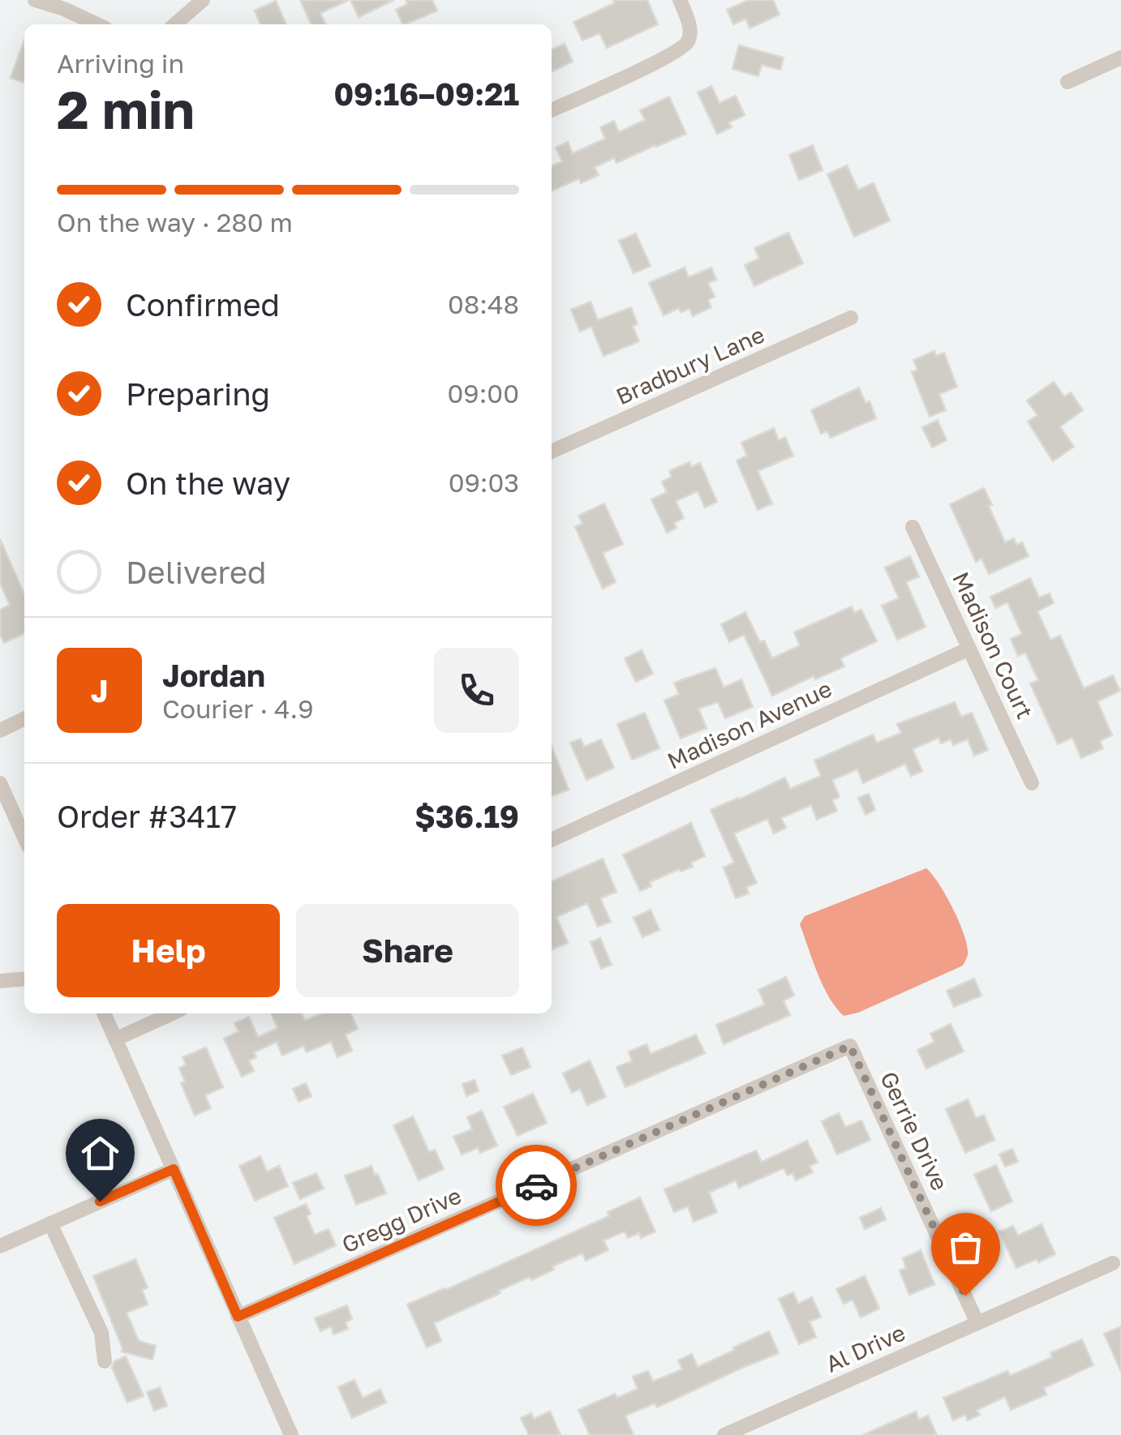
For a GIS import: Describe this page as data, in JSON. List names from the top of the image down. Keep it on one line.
{"streets":{"street":["Bradbury Lane","Madison Court","Madison Avenue","Gerrie Drive","Gregg Drive","Al Drive"]},"crossings":[["Madison Court","Madison Avenue"],["Gerrie Drive","Gregg Drive"],["Gerrie Drive","Al Drive"]],"page":{"heading":["2 min","Arriving in","09:16–09:21"],"panel":["Jordan","Courier · 4.9","Order #3417","$36.19"],"bar":"On the way · 280 m","list":[["Confirmed","08:48"],["Preparing","09:00"],["On the way","09:03"],"Delivered"],"round":"J","buttons":["Help","Share"]}}
